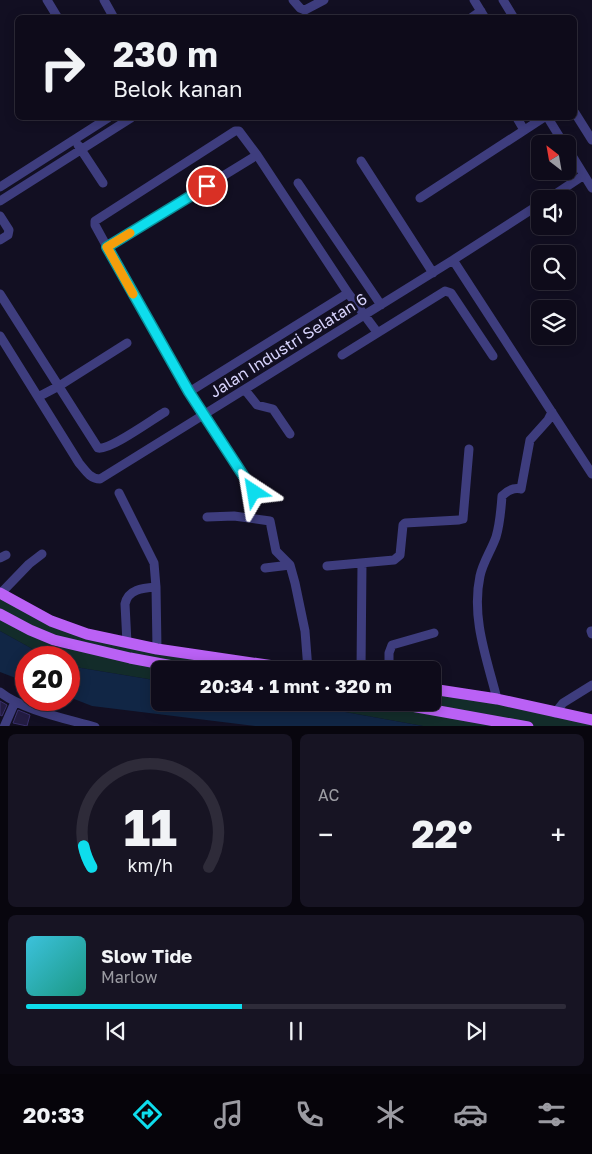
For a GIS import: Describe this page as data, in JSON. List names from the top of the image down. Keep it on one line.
{"streets":{"street":["Jalan Industri Selatan 6"]},"north":"top left","page":{"turn":["230 m","Belok kanan"],"limit":"20","trip":"20:34 · 1 mnt · 320 m","tile":"AC","heat":["−","22°","+"],"song":["Slow Tide","Marlow"],"tabs":"20:33","gauge":["11","km/h"]}}
